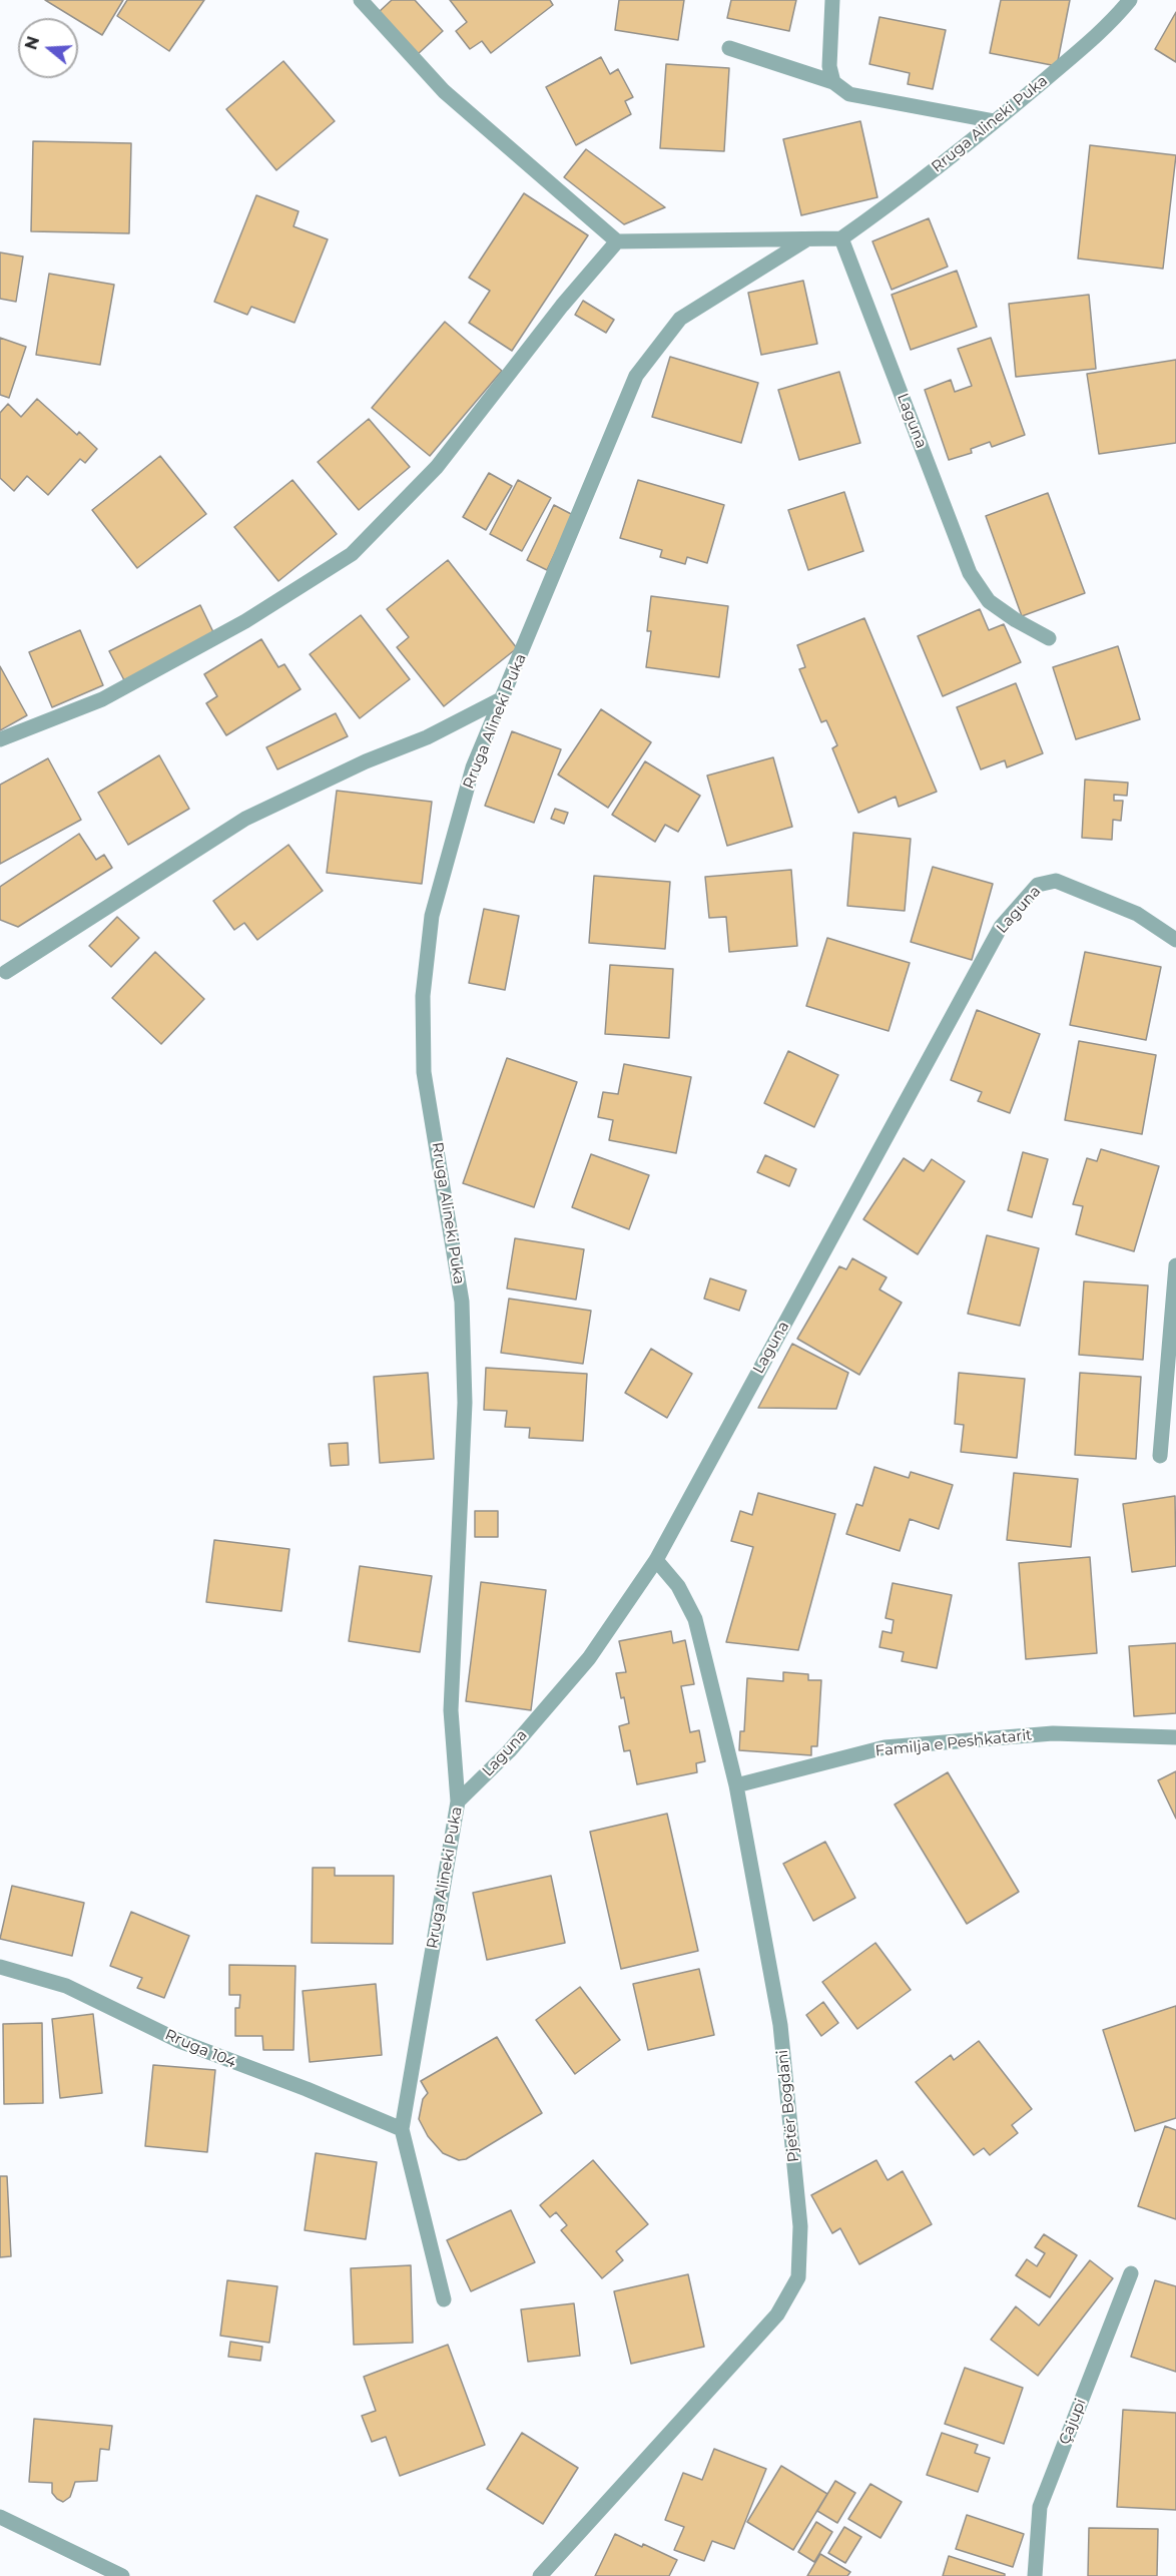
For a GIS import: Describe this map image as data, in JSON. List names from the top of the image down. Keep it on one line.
{"streets":{"street":["Rruga Alineki Puka","Laguna","Familja e Peshkatarit","Rruga 104","Pjetër Bogdani","Çajupi"]},"crossings":[["Rruga Alineki Puka","Laguna"],["Rruga Alineki Puka","Rruga 104"],["Laguna","Pjetër Bogdani"],["Familja e Peshkatarit","Pjetër Bogdani"]],"north":"left"}
